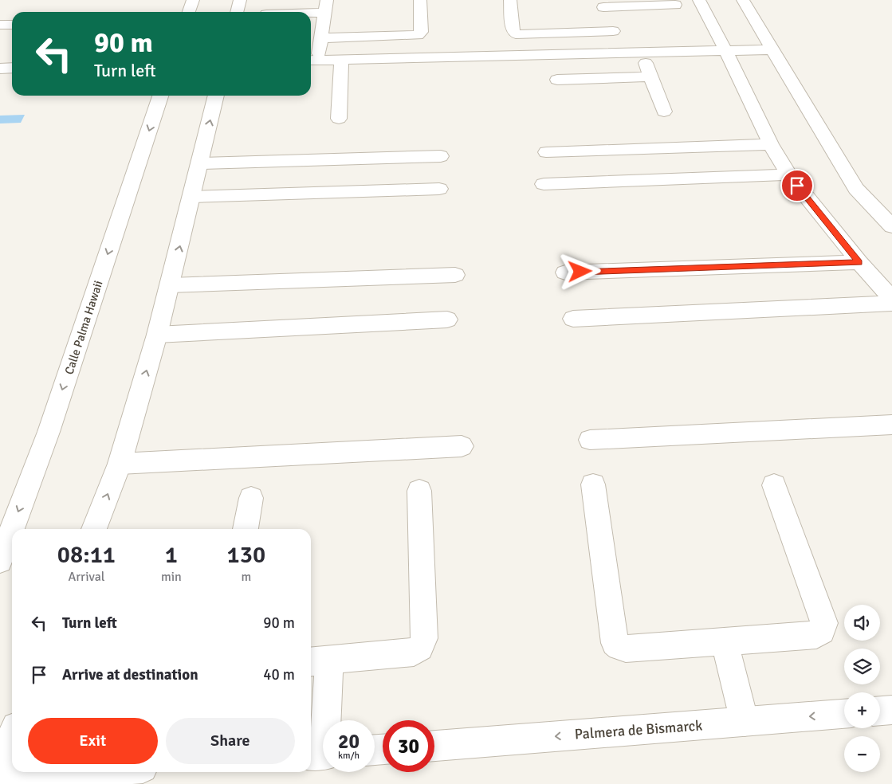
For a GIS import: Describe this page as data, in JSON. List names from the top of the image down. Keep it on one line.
{"streets":{"street":["Calle Palma Hawaii","Palmera de Bismarck"]},"one_way":["Palmera de Bismarck"],"page":{"turn":["90 m","Turn left"],"eta":["08:11","Arrival","1","min","130","m"],"list":[{"name":"Turn left","value":"90 m"},{"name":"Arrive at destination","value":"40 m"}],"map_buttons":["+","−"],"buttons":["Exit","Share"],"speed":"20 km/h","limit":"30"}}
